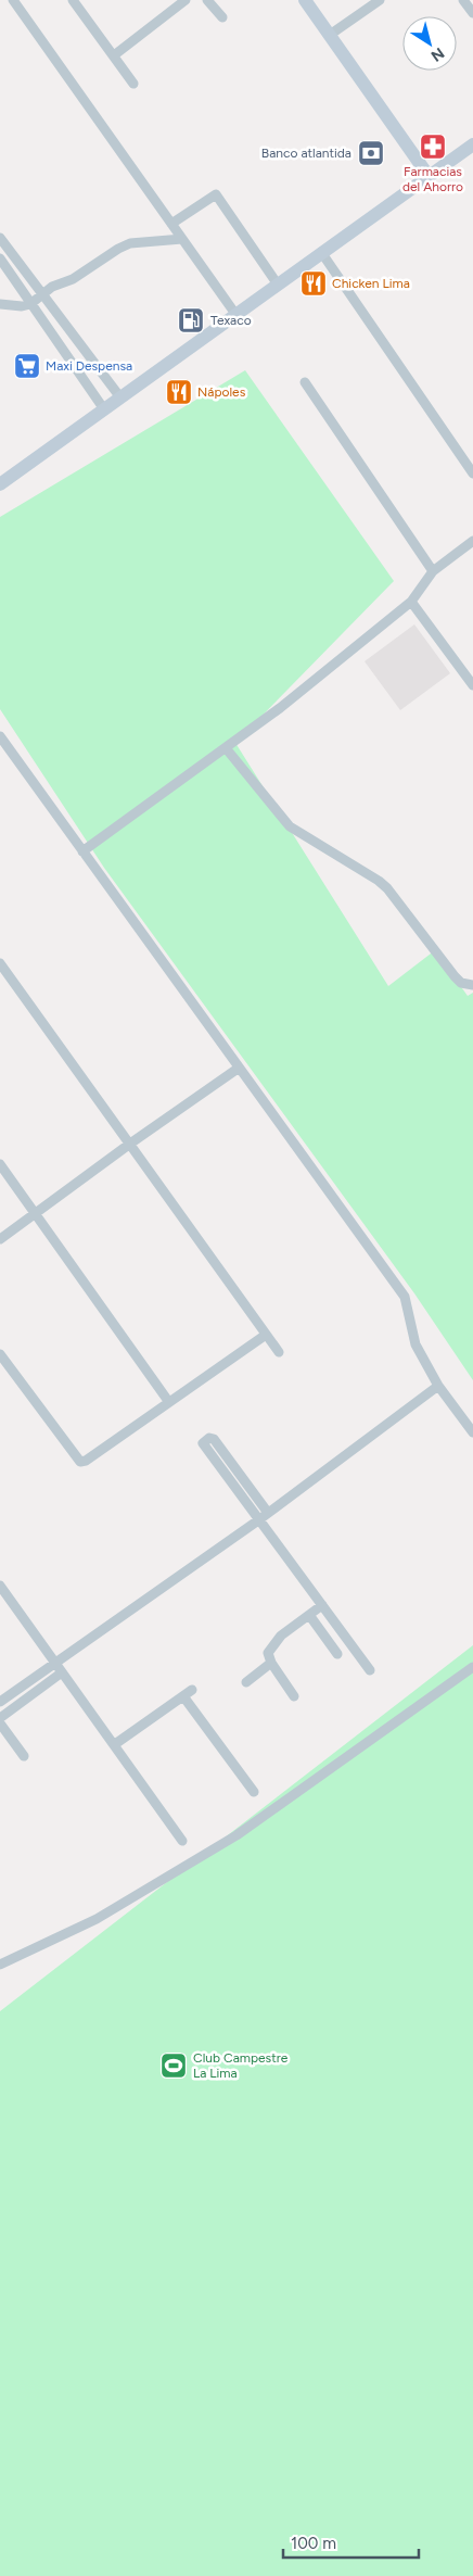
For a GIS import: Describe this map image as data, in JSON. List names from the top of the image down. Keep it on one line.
{"places":{"pharmacy":["Farmacias del Ahorro"],"bank":["Banco atlantida"],"restaurant":["Chicken Lima","Nápoles"],"fuel station":["Texaco"],"supermarket":["Maxi Despensa"],"sports":["Club Campestre La Lima"]},"scale_bar":"100 m","north":"bottom right"}
